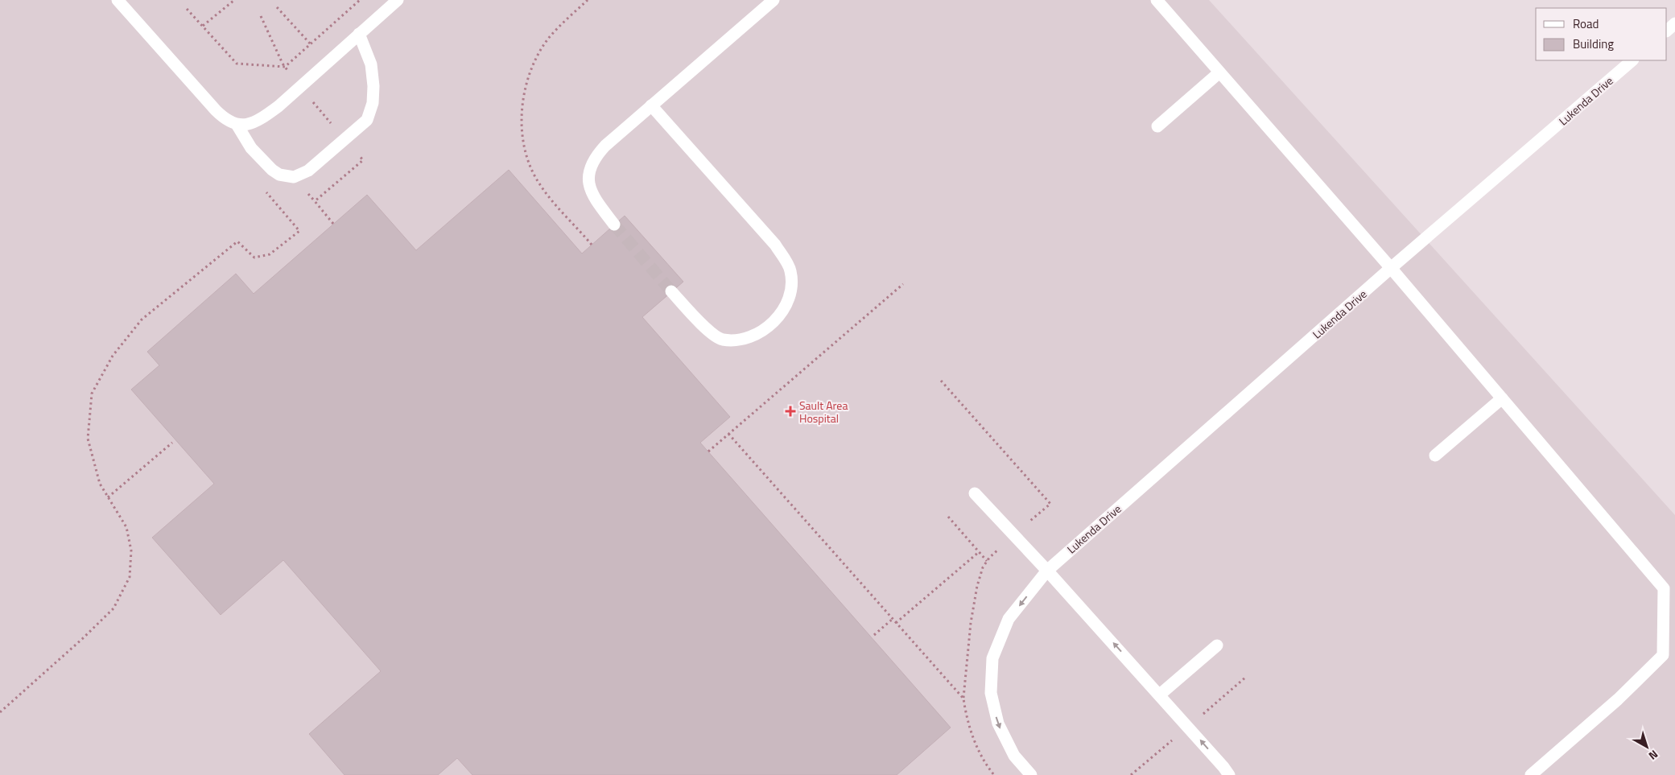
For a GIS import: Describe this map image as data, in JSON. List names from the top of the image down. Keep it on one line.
{"streets":{"street":["Lukenda Drive"]},"places":{"health":["Sault Area Hospital"]},"legend":["Road","Building"],"north":"bottom right"}
